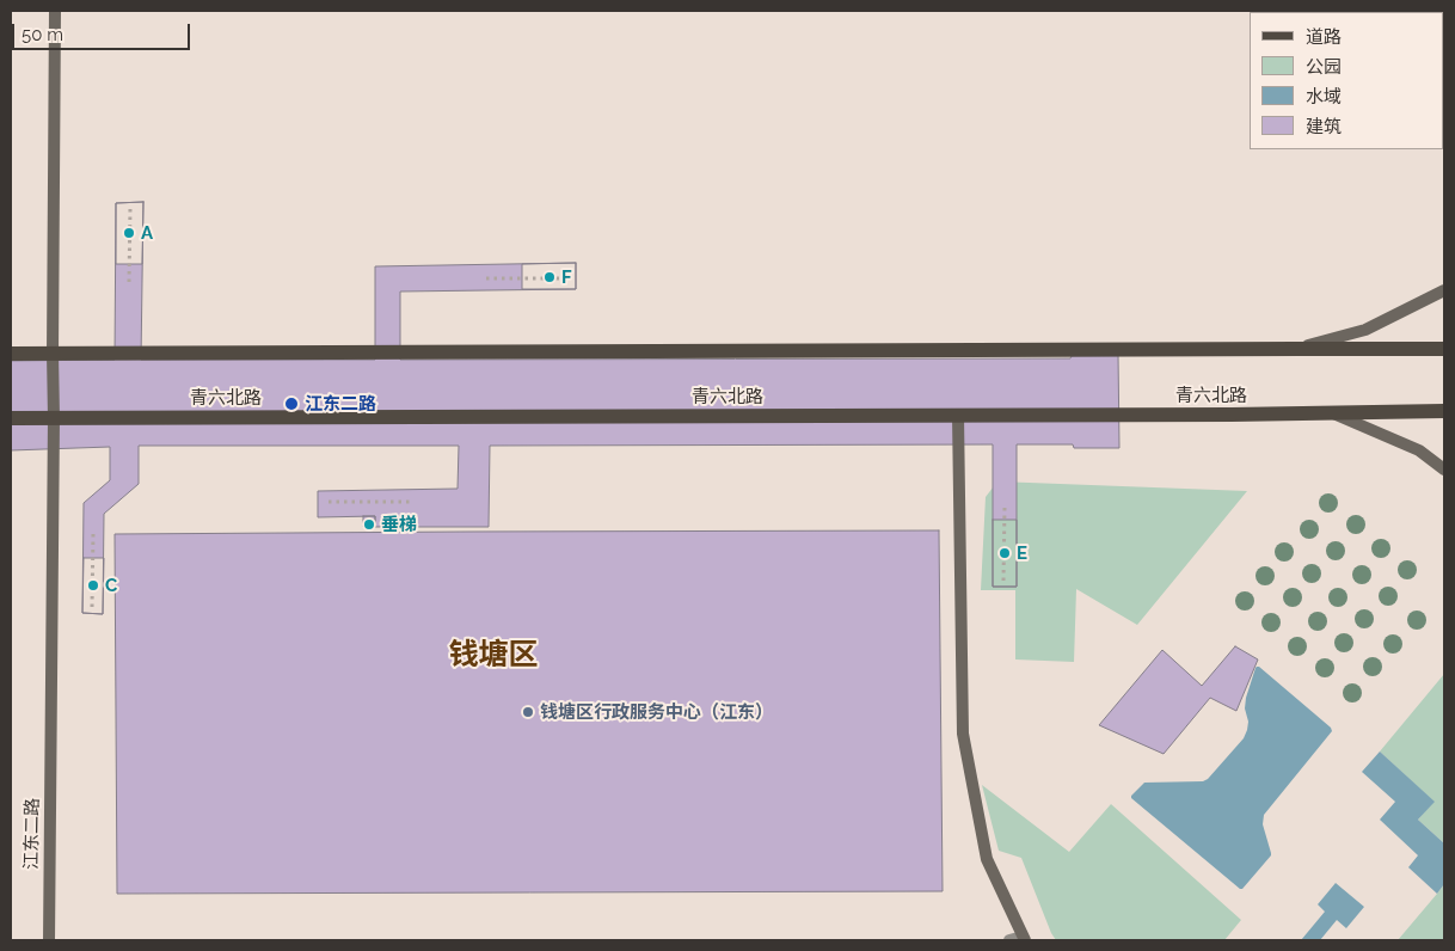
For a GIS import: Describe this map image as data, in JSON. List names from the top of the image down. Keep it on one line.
{"streets":{"main road":["青六北路"],"street":["江东二路"]},"crossings":[["青六北路","江东二路"]],"districts":["钱塘区"],"places":["A","F","江东二路","垂梯","E","C","钱塘区行政服务中心（江东）"],"legend":["道路","公园","水域","建筑"],"scale_bar":"50 m"}
